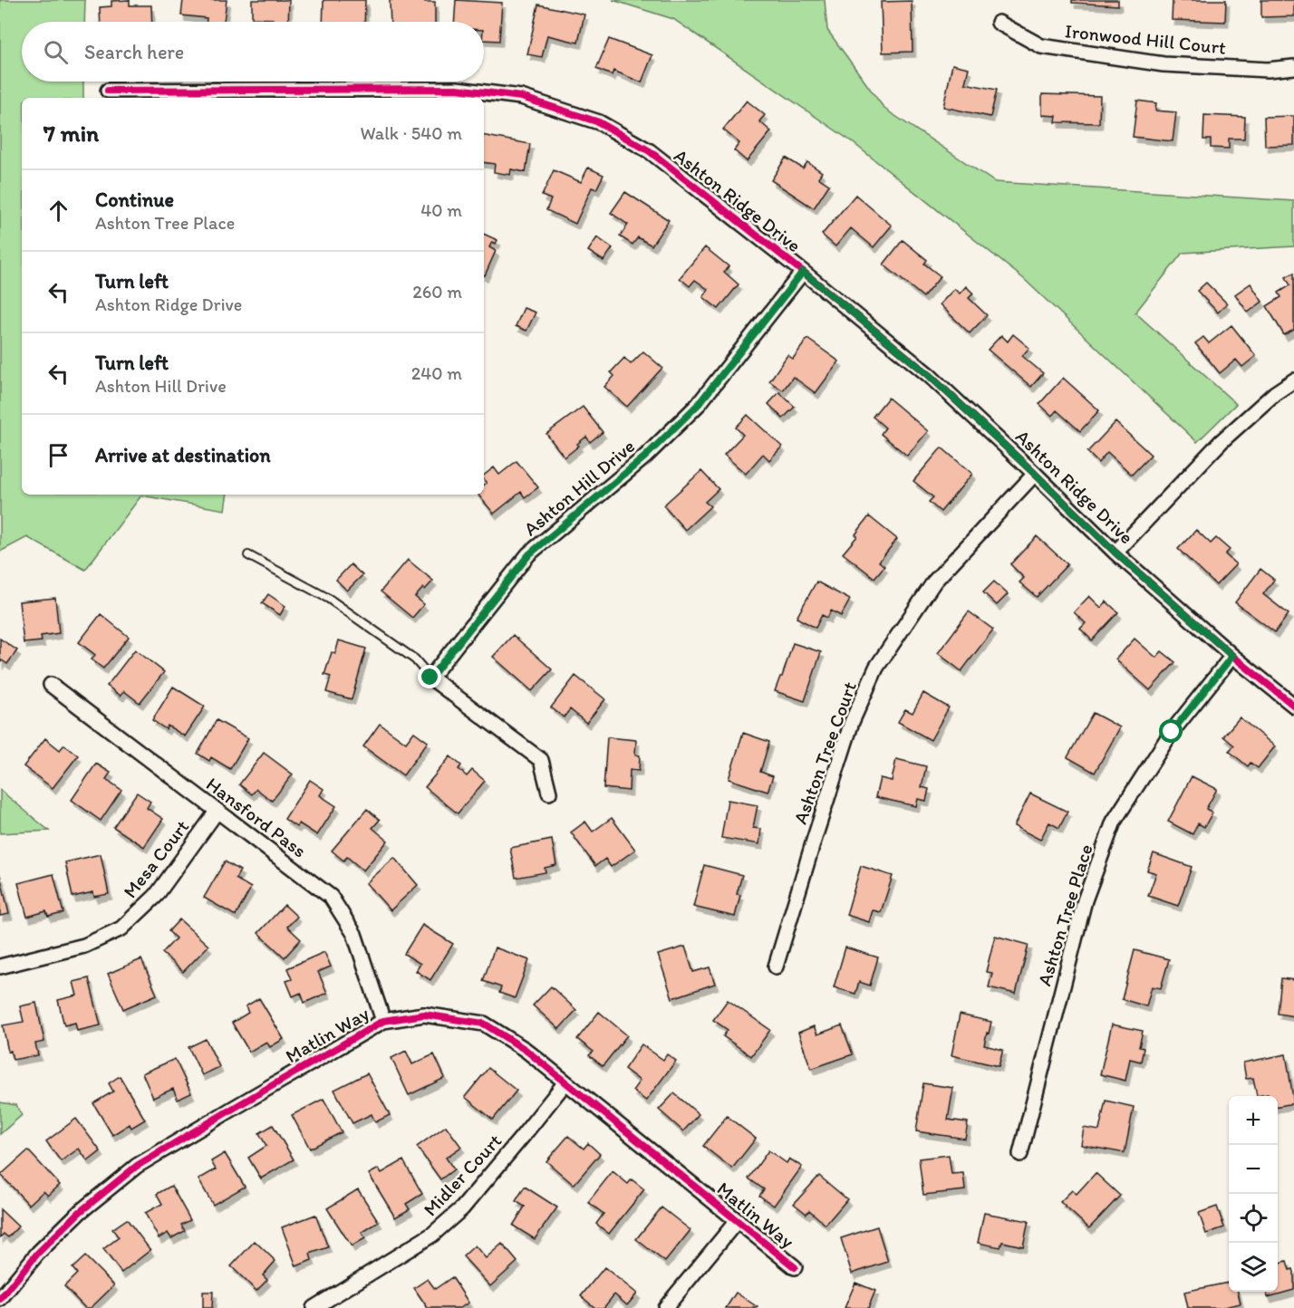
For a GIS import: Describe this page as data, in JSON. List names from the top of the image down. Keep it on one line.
{"streets":{"street":["Ironwood Hill Court","Ashton Ridge Drive","Ashton Hill Drive","Ashton Tree Court","Hansford Pass","Mesa Court","Ashton Tree Place","Matlin Way","Midler Court"]},"crossings":[["Ashton Ridge Drive","Ashton Hill Drive"],["Ashton Ridge Drive","Ashton Tree Court"],["Ashton Ridge Drive","Ashton Tree Place"],["Hansford Pass","Mesa Court"],["Hansford Pass","Matlin Way"],["Matlin Way","Midler Court"]],"page":{"search":"Search here","heading":["7 min","Walk · 540 m"],"list":[["Continue","Ashton Tree Place","40 m"],["Turn left","Ashton Ridge Drive","260 m"],["Turn left","Ashton Hill Drive","240 m"],"Arrive at destination"],"map_buttons":["+","−"]}}
